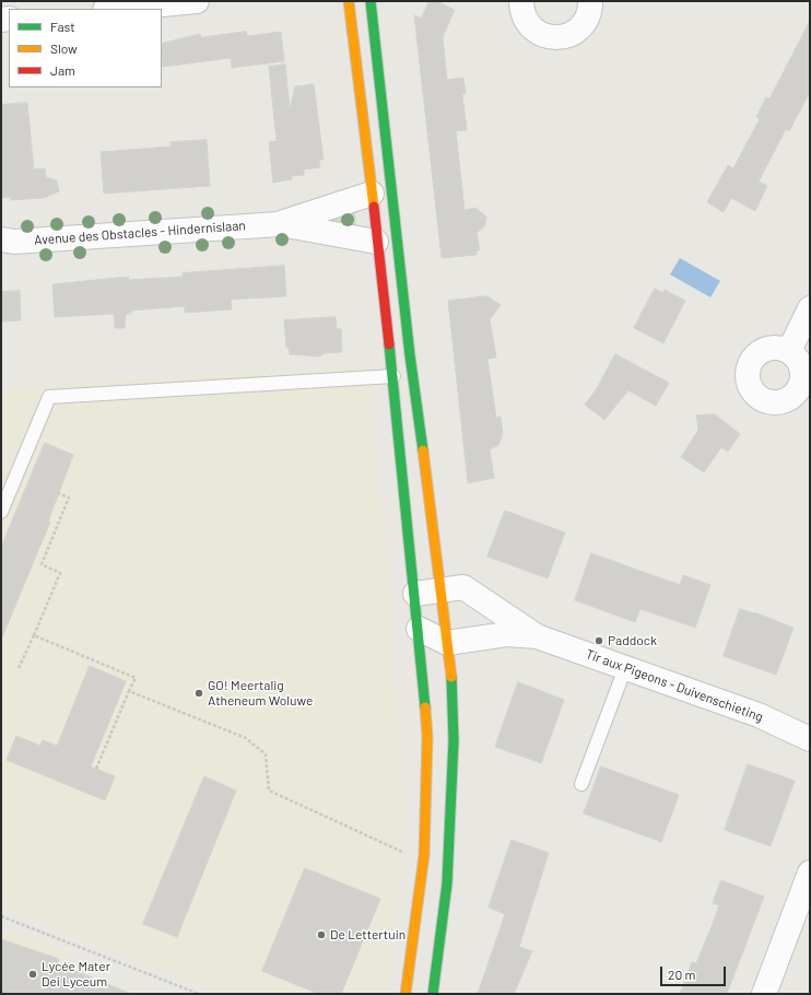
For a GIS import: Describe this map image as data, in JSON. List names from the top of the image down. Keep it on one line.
{"streets":{"street":["Avenue des Obstacles - Hindernislaan","Tir aux Pigeons - Duivenschieting"]},"places":["Paddock","GO! Meertalig Atheneum Woluwe","De Lettertuin","Lycée Mater Dei Lyceum"],"legend":["Fast","Slow","Jam"],"scale_bar":"20 m"}
